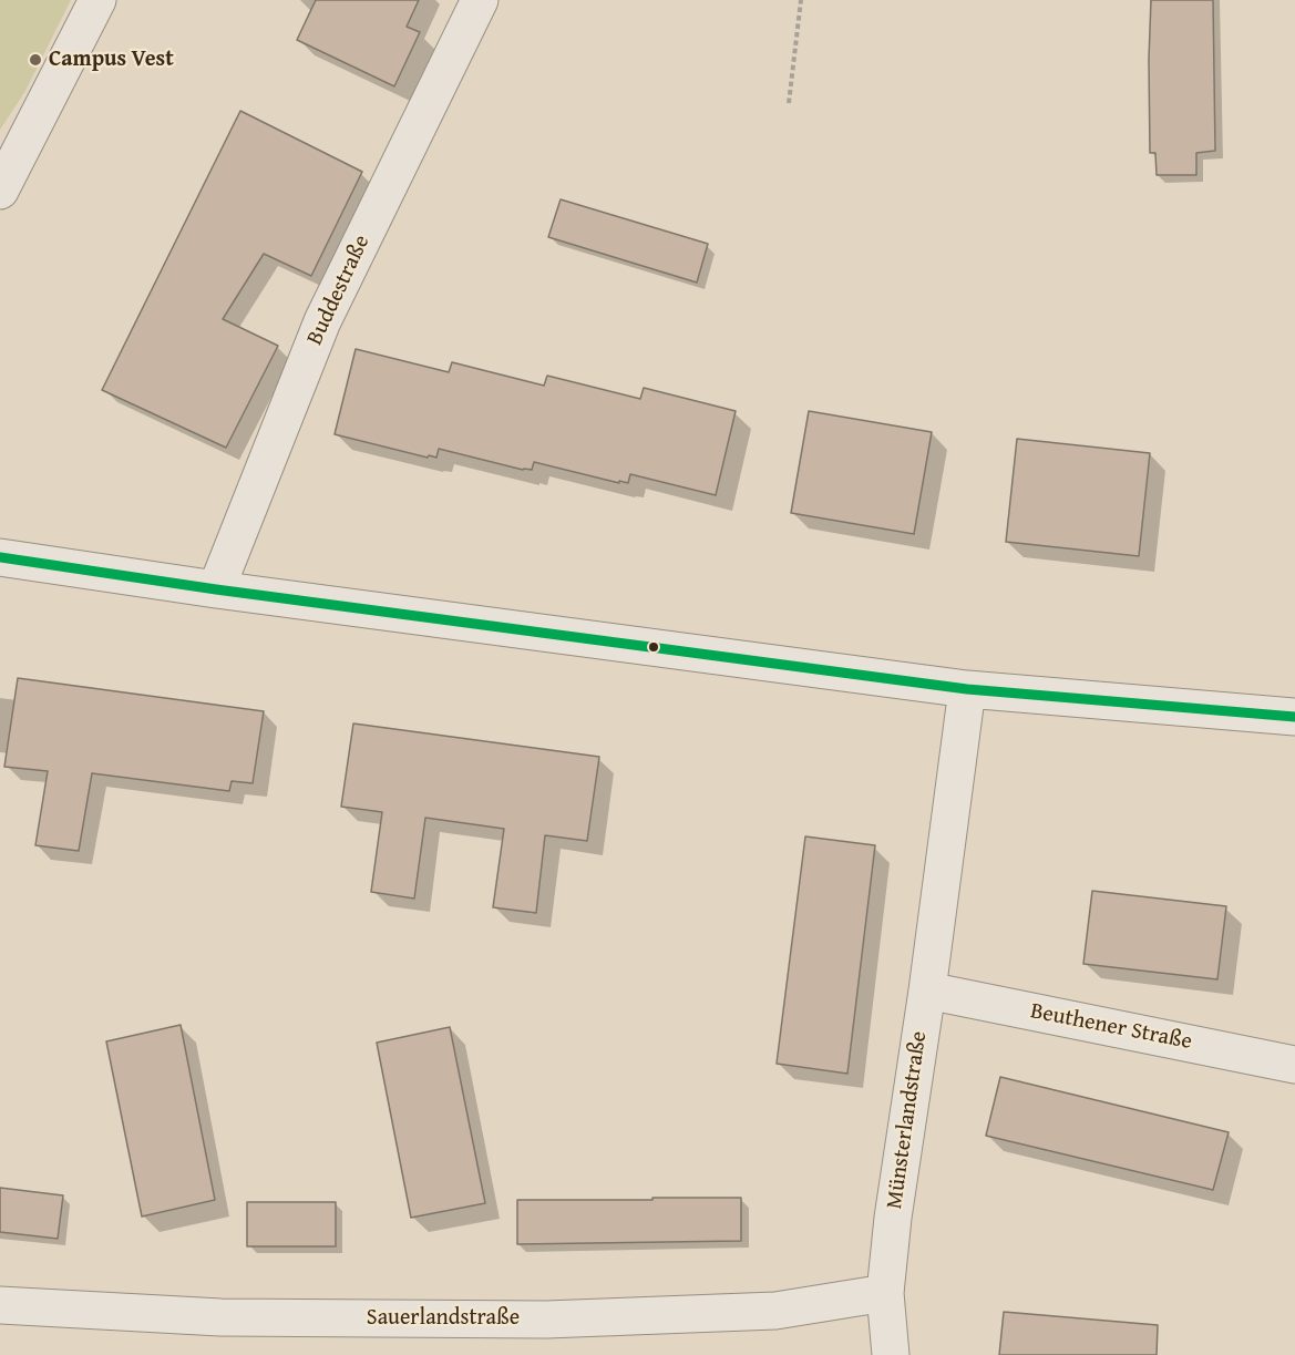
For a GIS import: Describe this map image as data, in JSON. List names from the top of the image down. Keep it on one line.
{"streets":{"street":["Buddestraße","Beuthener Straße","Münsterlandstraße","Sauerlandstraße"]},"crossings":[["Beuthener Straße","Münsterlandstraße"],["Münsterlandstraße","Sauerlandstraße"]],"places":["Campus Vest"]}
